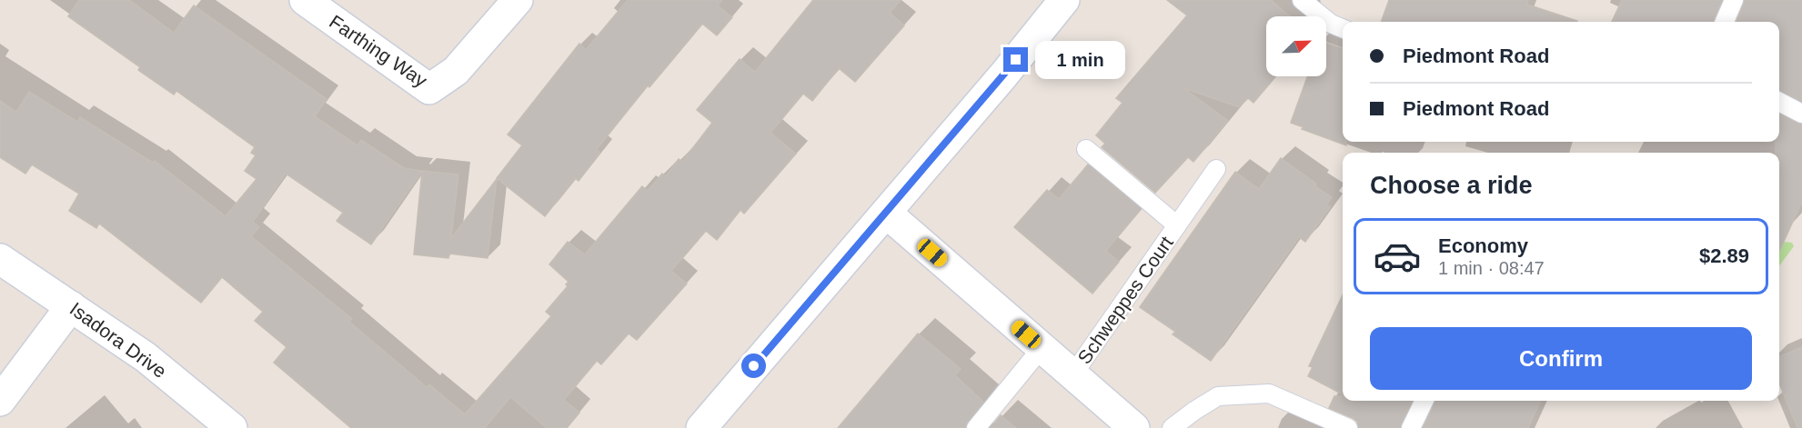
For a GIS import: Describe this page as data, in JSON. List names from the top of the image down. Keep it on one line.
{"streets":{"street":["Farthing Way","Isadora Drive"],"lane":["Schweppes Court"]},"north":"top right","page":{"banner":["Piedmont Road","Piedmont Road"],"bubble":"1 min","heading":"Choose a ride","list":[{"name":"Economy","note":"1 min · 08:47","value":"$2.89"}],"buttons":"Confirm"}}
